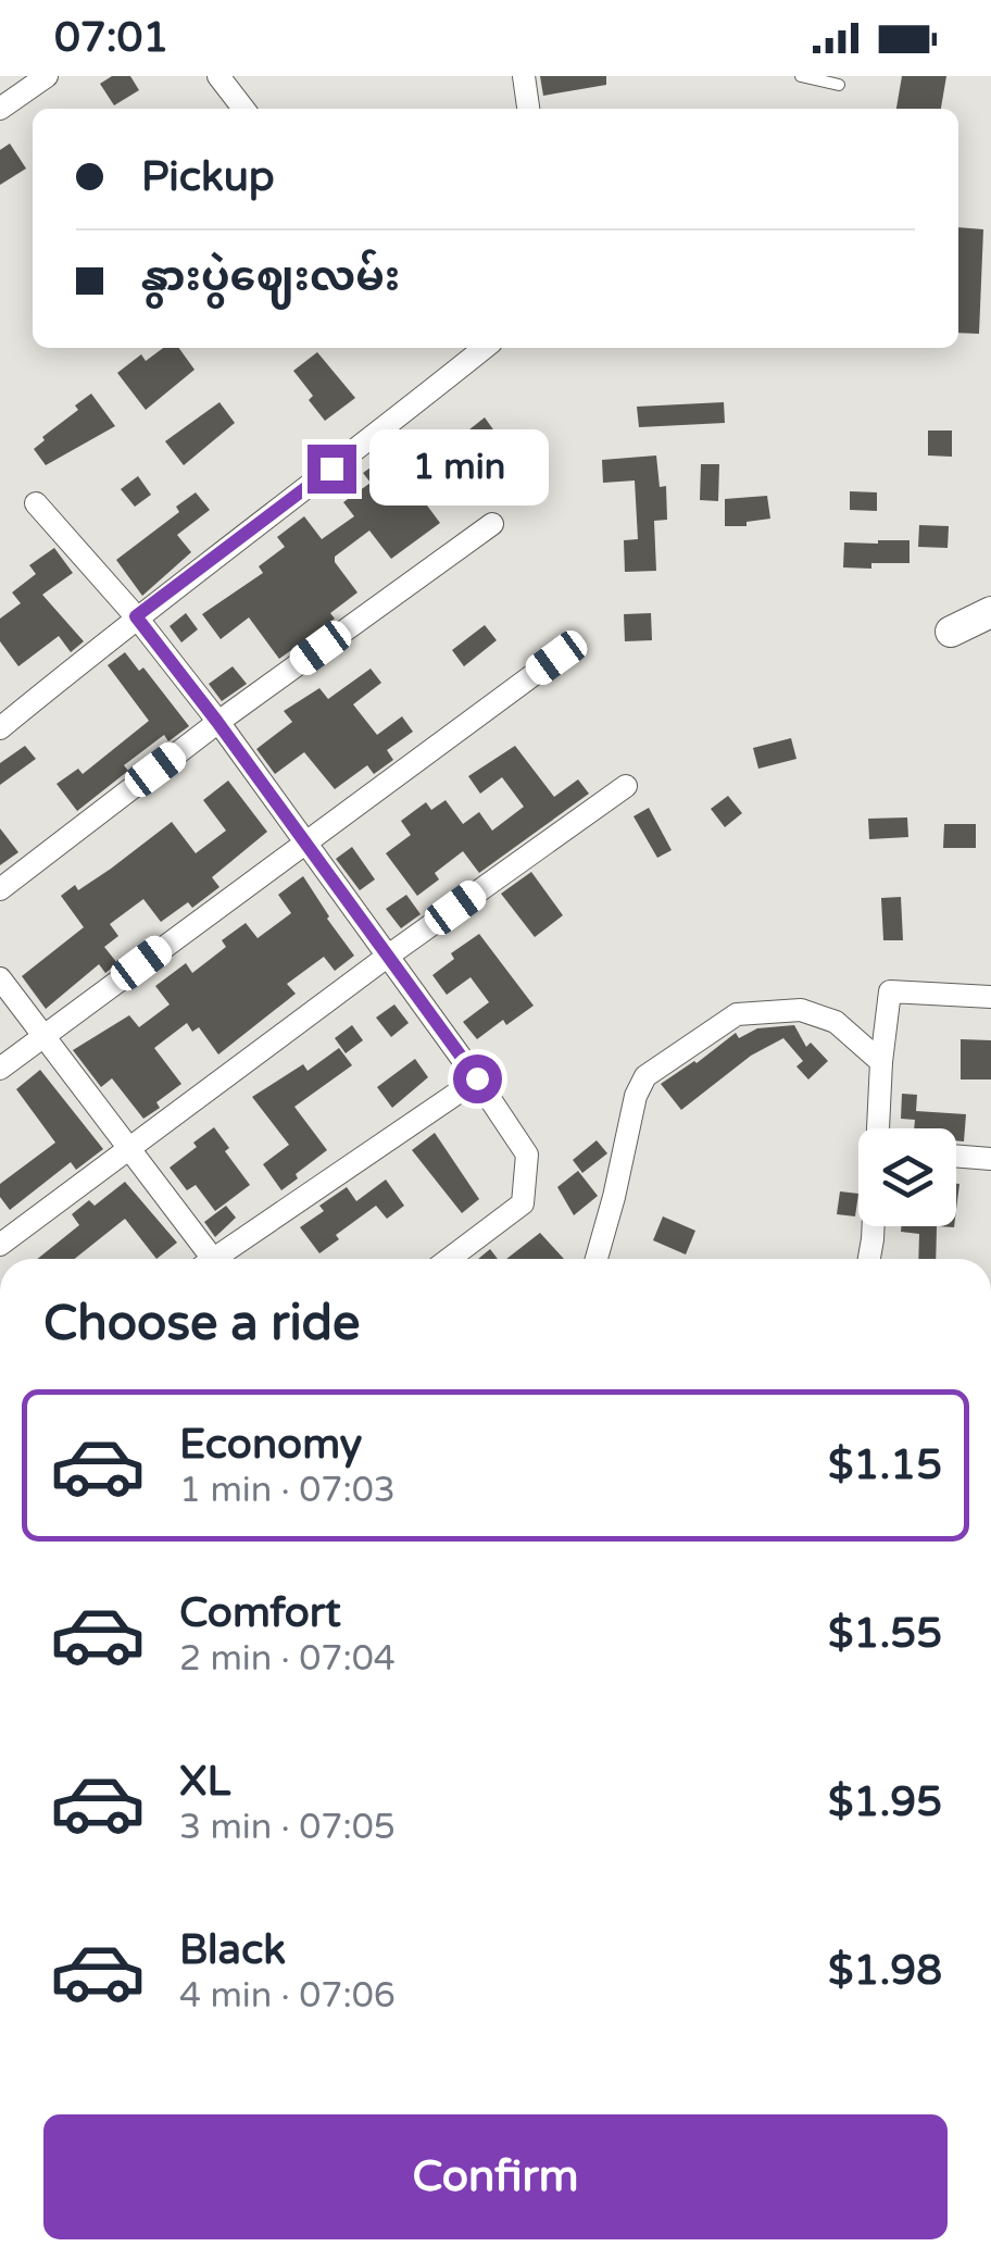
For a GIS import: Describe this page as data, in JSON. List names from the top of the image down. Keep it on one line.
{"page":{"status":"07:01","banner":["Pickup","နွားပွဲဈေးလမ်း"],"bubble":"1 min","heading":"Choose a ride","list":[{"name":"Economy","note":"1 min · 07:03","value":"$1.15"},{"name":"Comfort","note":"2 min · 07:04","value":"$1.55"},{"name":"XL","note":"3 min · 07:05","value":"$1.95"},{"name":"Black","note":"4 min · 07:06","value":"$1.98"}],"buttons":"Confirm"}}
